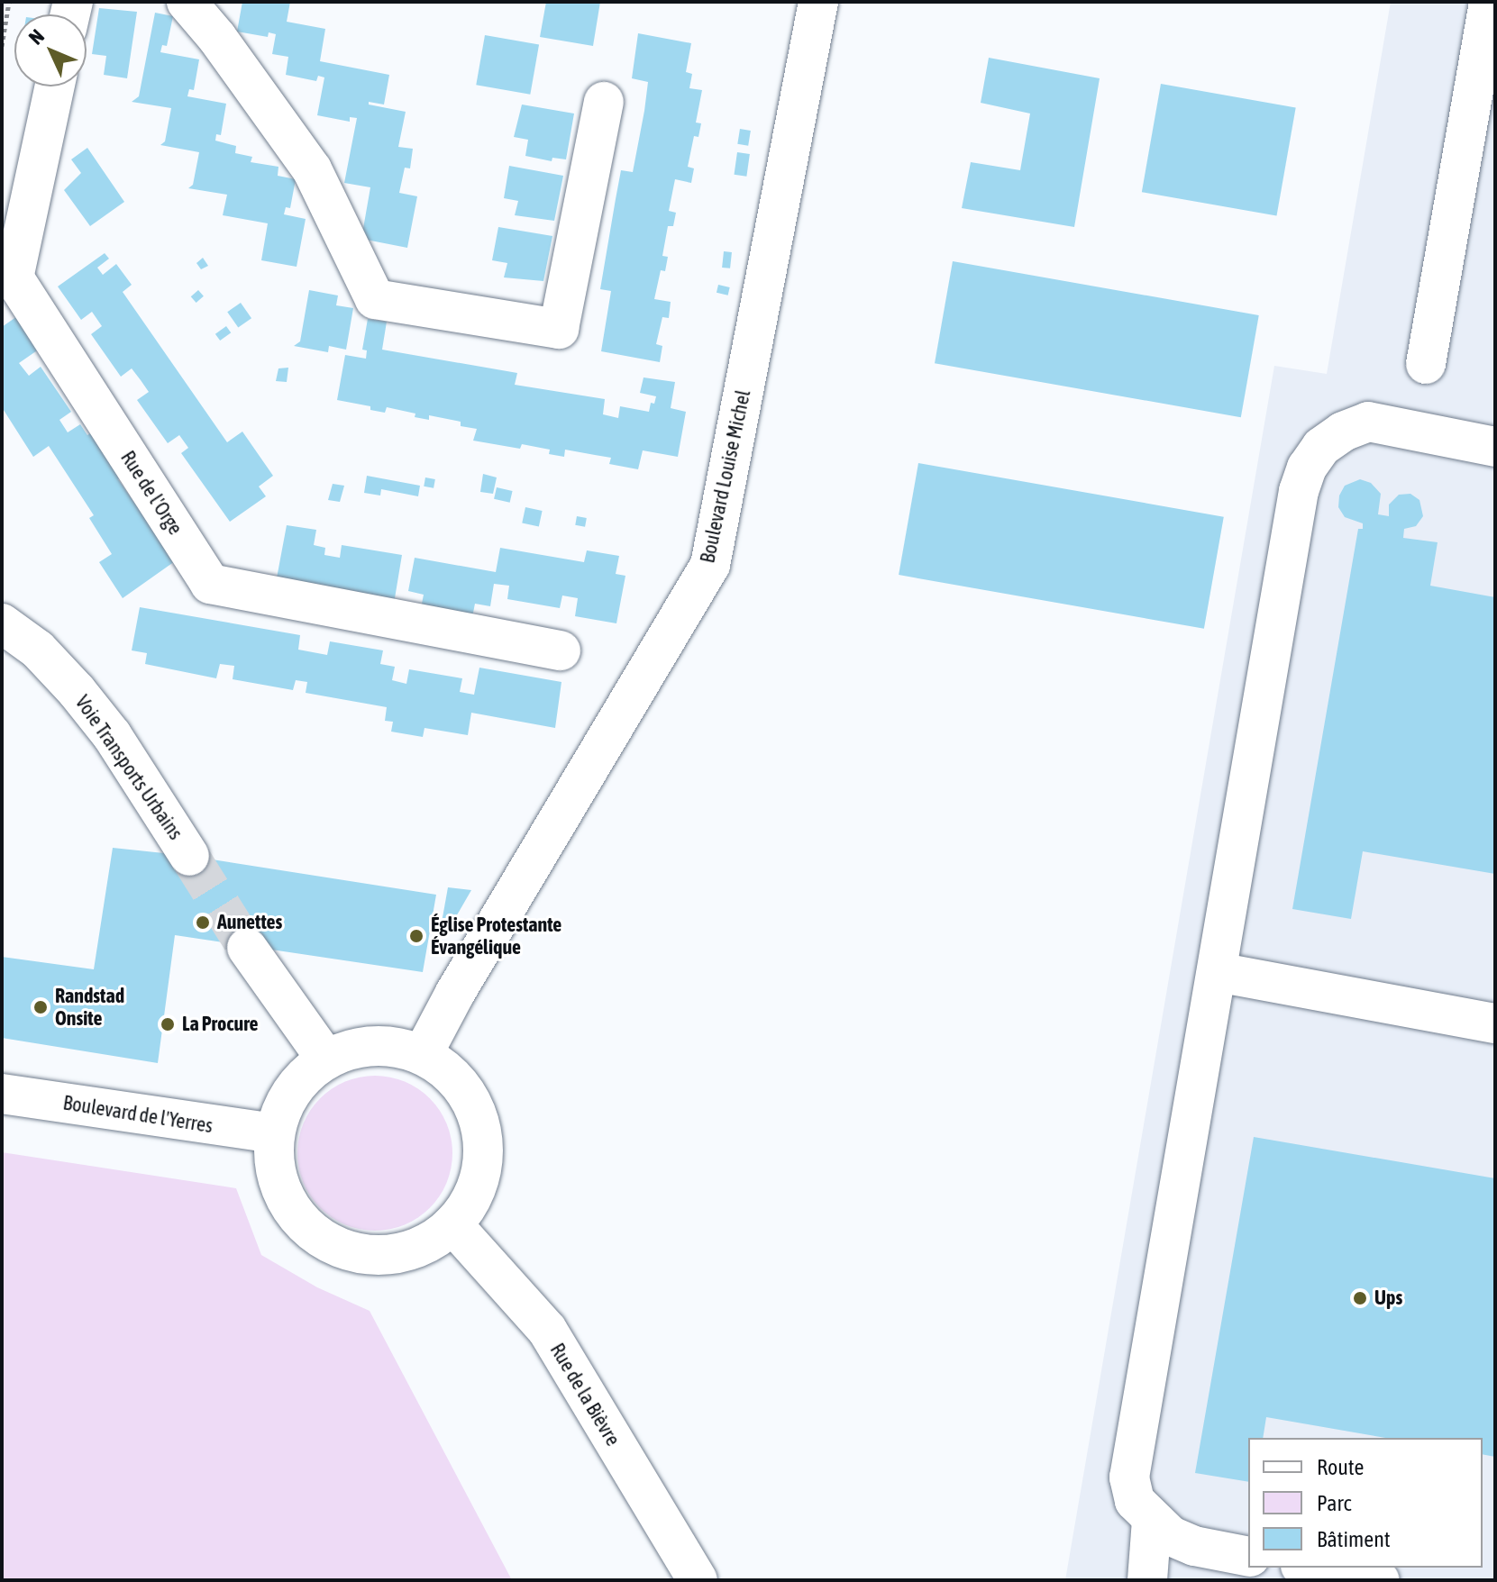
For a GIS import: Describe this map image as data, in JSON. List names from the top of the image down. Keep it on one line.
{"streets":{"street":["Boulevard Louise Michel","Rue de l'Orge","Voie Transports Urbains","Boulevard de l'Yerres","Rue de la Bièvre"]},"crossings":[["Boulevard Louise Michel","Boulevard de l'Yerres"],["Boulevard Louise Michel","Rue de la Bièvre"],["Boulevard de l'Yerres","Rue de la Bièvre"]],"places":["Aunettes","Église Protestante Évangélique","Randstad Onsite","La Procure","Ups"],"legend":["Route","Parc","Bâtiment"],"north":"top left"}
